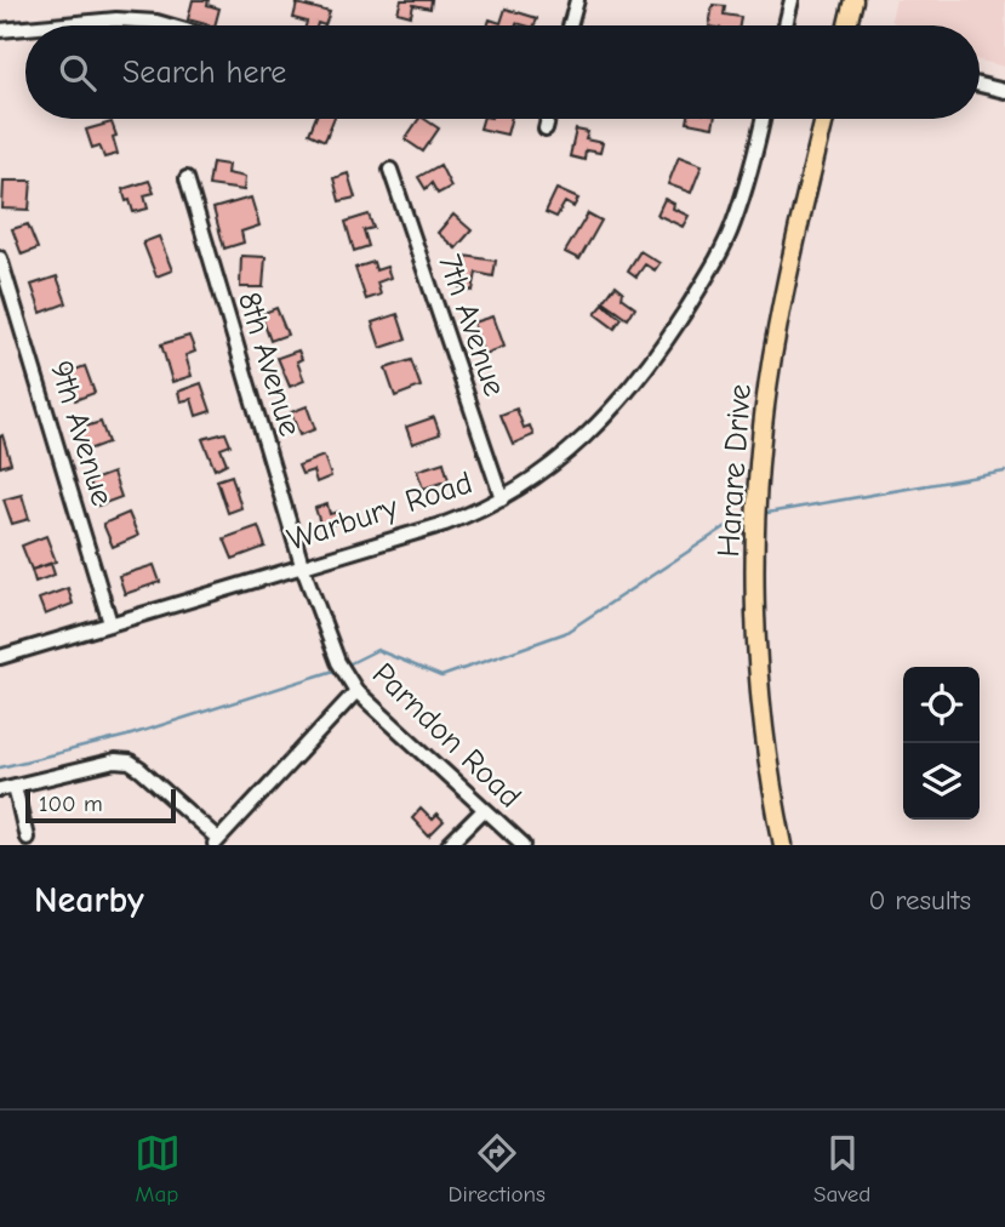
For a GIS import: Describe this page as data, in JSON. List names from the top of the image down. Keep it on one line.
{"streets":{"main road":["Harare Drive"],"street":["7th Avenue","8th Avenue","9th Avenue","Warbury Road","Parndon Road"]},"crossings":[["7th Avenue","Warbury Road"],["8th Avenue","Warbury Road"],["8th Avenue","Parndon Road"],["9th Avenue","Warbury Road"],["Warbury Road","Parndon Road"]],"scale_bar":"100 m","page":{"search":"Search here","scale":"100 m","heading":["Nearby","0 results"],"nav":["Map","Directions","Saved"]}}
